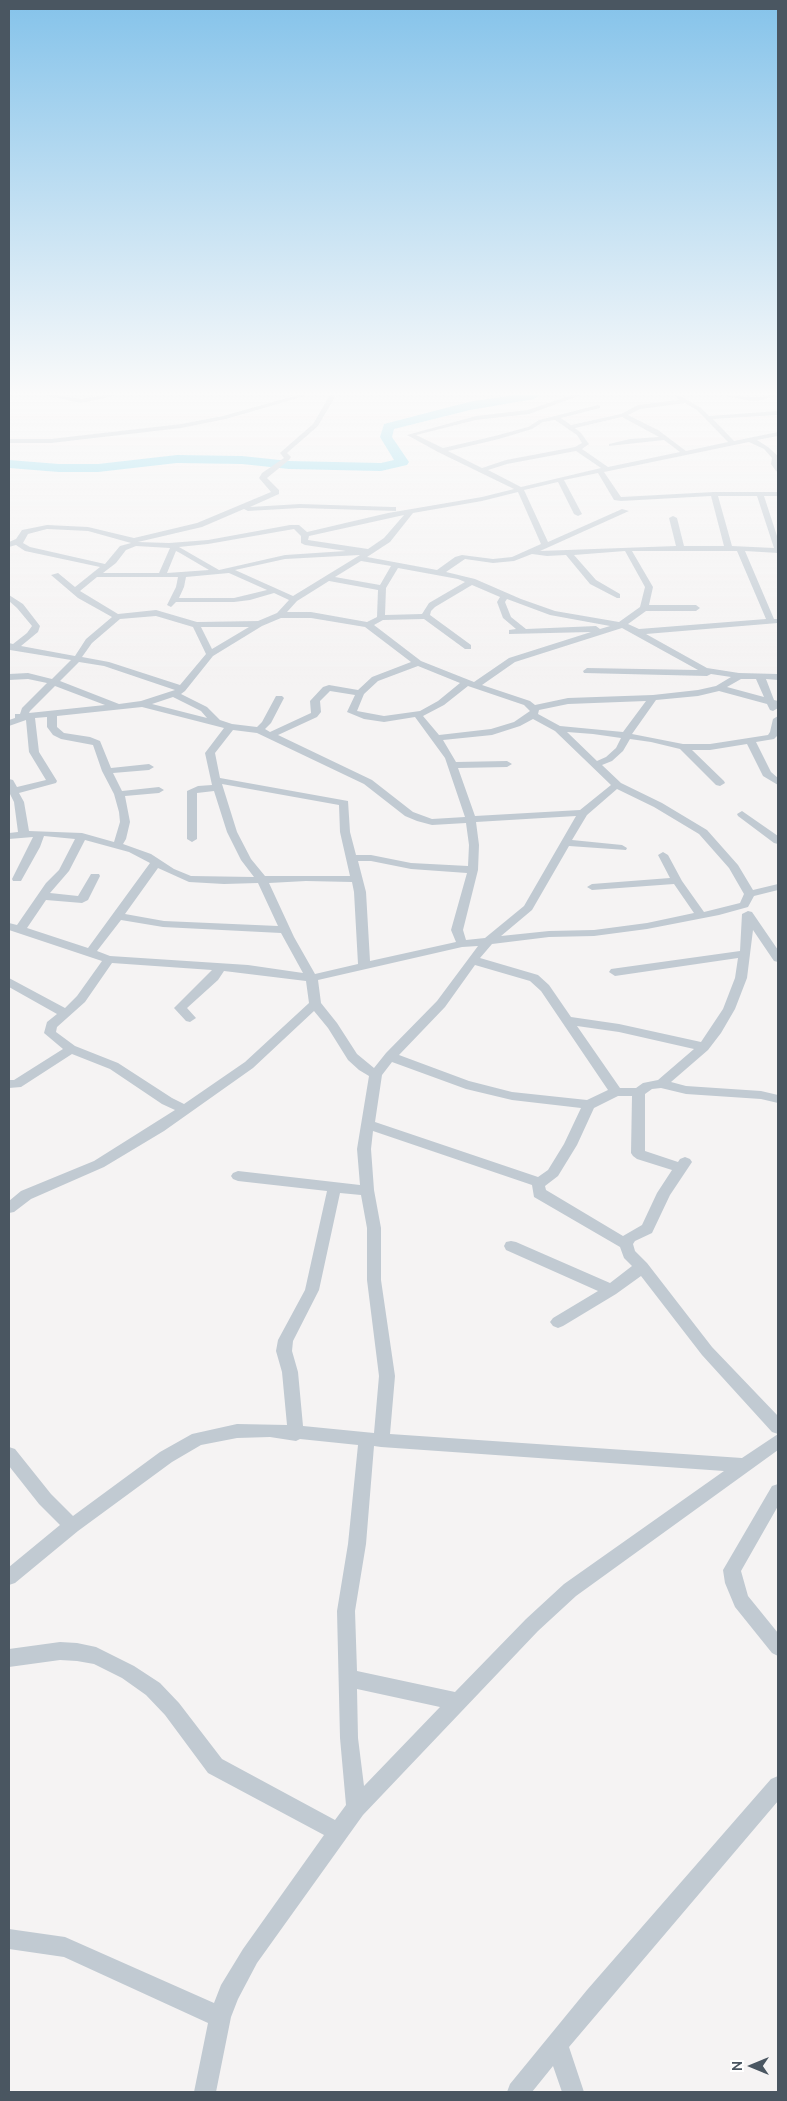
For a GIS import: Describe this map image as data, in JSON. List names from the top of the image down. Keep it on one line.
{"north":"left"}
